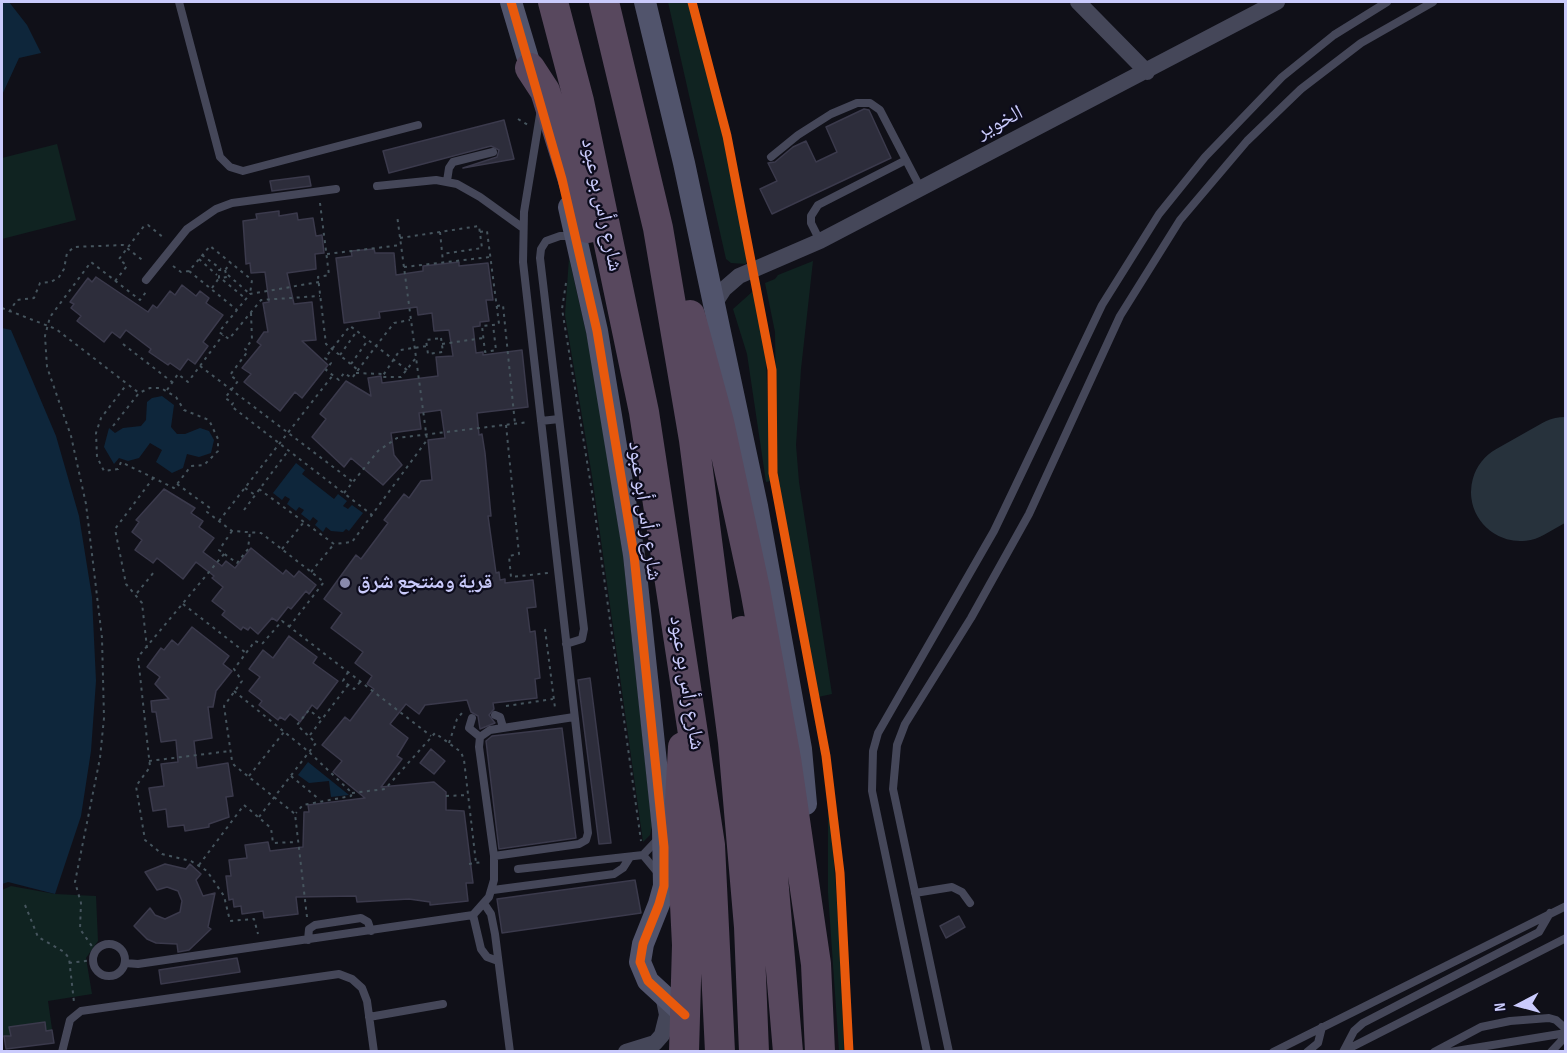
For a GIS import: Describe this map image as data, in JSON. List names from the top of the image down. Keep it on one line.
{"streets":{"highway":["شارع رأس بو عبود"],"street":["الخوير","شارع رأس أبو عبود"]},"places":["قرية ومنتجع شرق"],"north":"left"}
